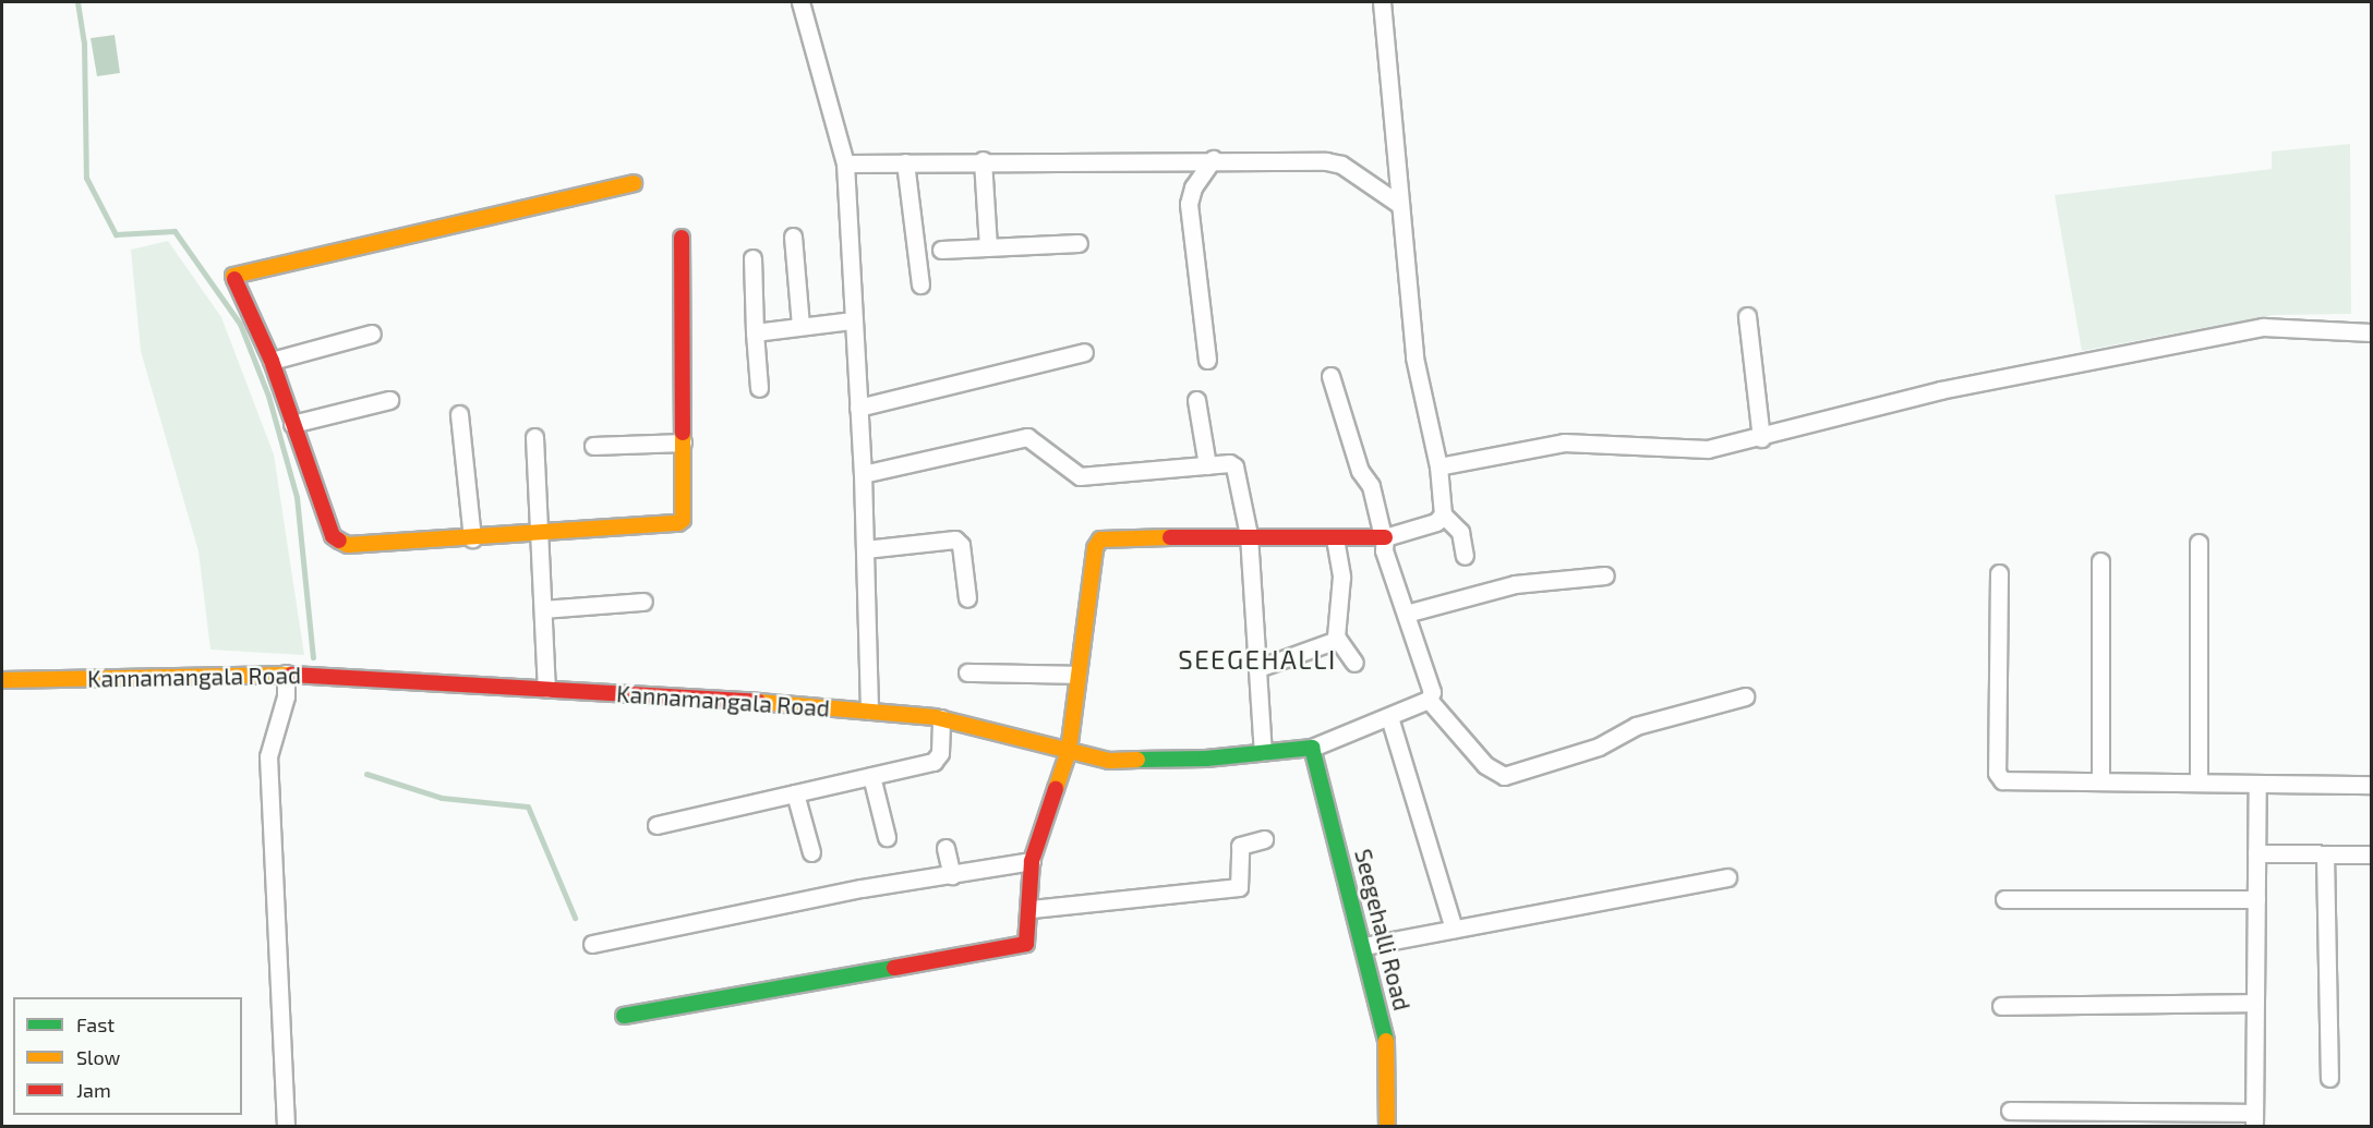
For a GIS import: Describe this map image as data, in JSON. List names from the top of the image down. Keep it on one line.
{"streets":{"street":["Kannamangala Road","Seegehalli Road"]},"crossings":[["Kannamangala Road","Seegehalli Road"]],"districts":["SEEGEHALLI"],"legend":["Fast","Slow","Jam"]}
